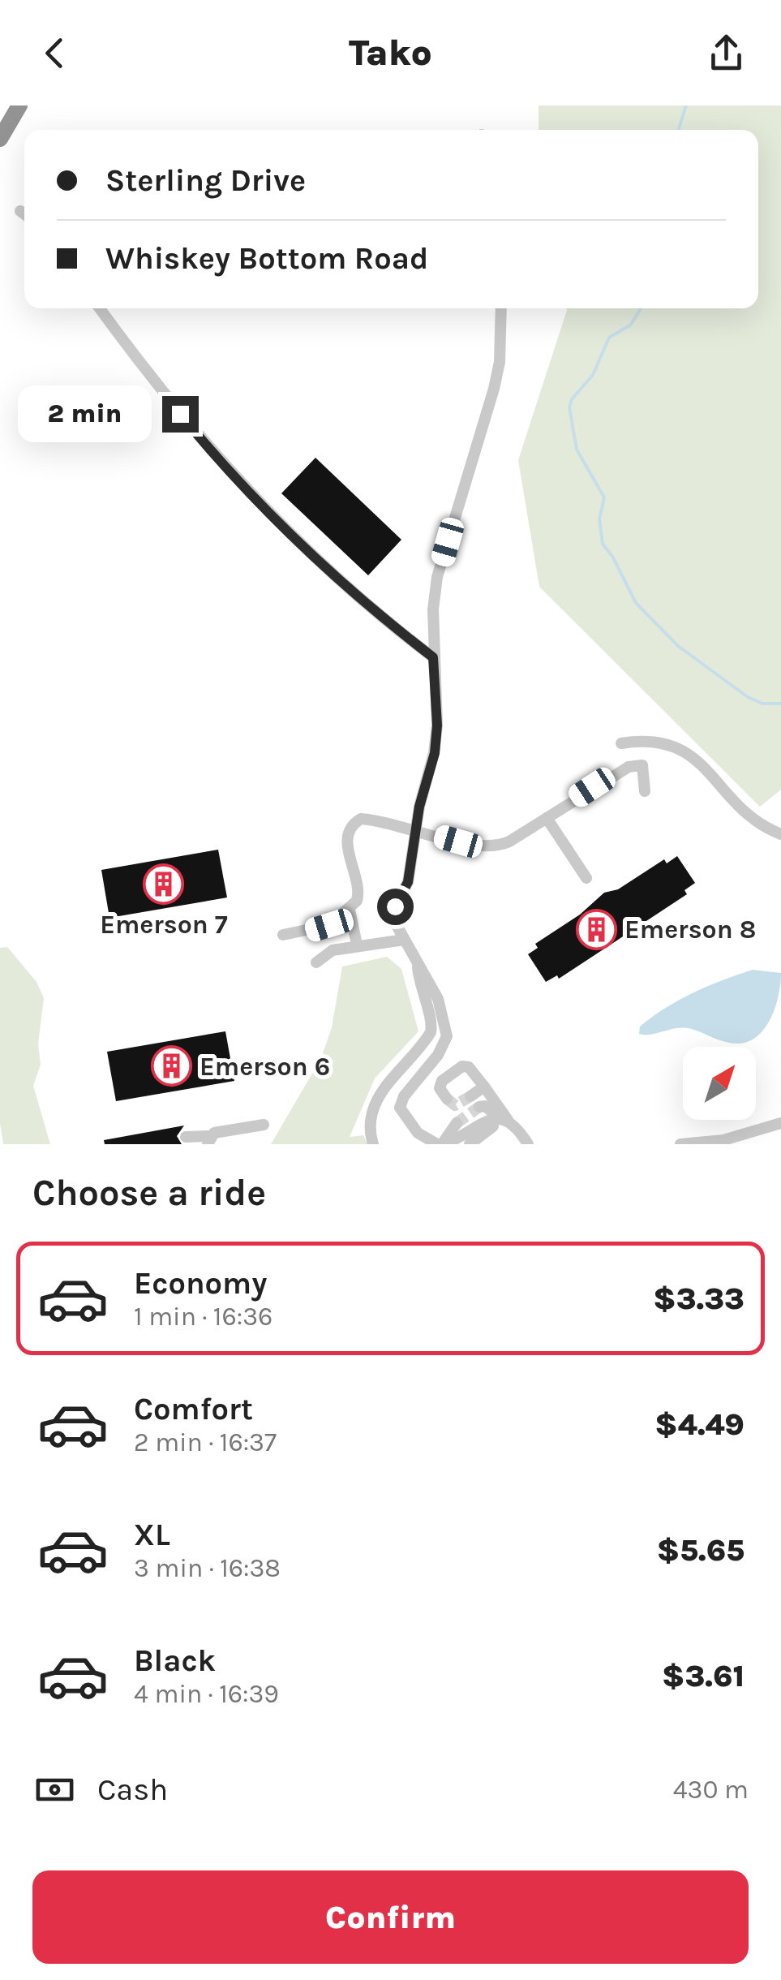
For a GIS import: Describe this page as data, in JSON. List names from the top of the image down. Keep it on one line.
{"places":{"building":["Emerson 7","Emerson 8","Emerson 6"]},"north":"top right","page":{"header":"Tako","banner":["Sterling Drive","Whiskey Bottom Road"],"bubble":"2 min","heading":"Choose a ride","list":[{"name":"Economy","note":"1 min · 16:36","value":"$3.33"},{"name":"Comfort","note":"2 min · 16:37","value":"$4.49"},{"name":"XL","note":"3 min · 16:38","value":"$5.65"},{"name":"Black","note":"4 min · 16:39","value":"$3.61"}],"pay":["Cash","430 m"],"buttons":"Confirm"}}
